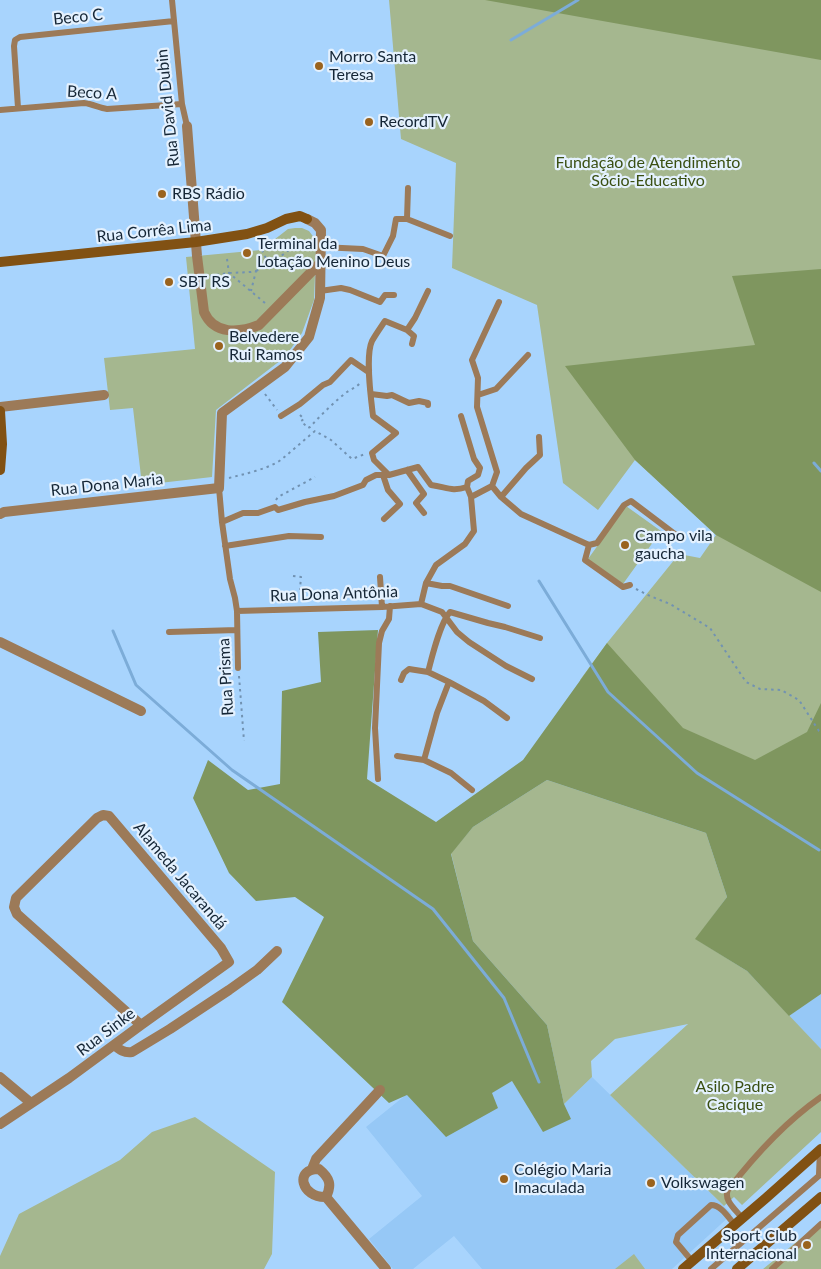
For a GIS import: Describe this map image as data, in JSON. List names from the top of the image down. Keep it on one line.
{"streets":{"street":["Rua David Dubin","Rua Corrêa Lima","Rua Dona Maria","Alameda Jacarandá","Rua Sinke"],"lane":["Beco C","Beco A","Rua Dona Antônia","Rua Prisma"]},"crossings":[["Beco C","Beco A"],["Beco C","Rua David Dubin"],["Beco A","Rua David Dubin"],["Rua David Dubin","Rua Corrêa Lima"],["Rua Dona Antônia","Rua Prisma"],["Alameda Jacarandá","Rua Sinke"]],"parks":["Fundação de Atendimento Sócio-Educativo","Asilo Padre Cacique"],"places":["Morro Santa Teresa","RecordTV","RBS Rádio","Terminal da Lotação Menino Deus","SBT RS","Belvedere Rui Ramos","Campo vila gaucha","Colégio Maria Imaculada","Volkswagen","Sport Club Internacional"]}
